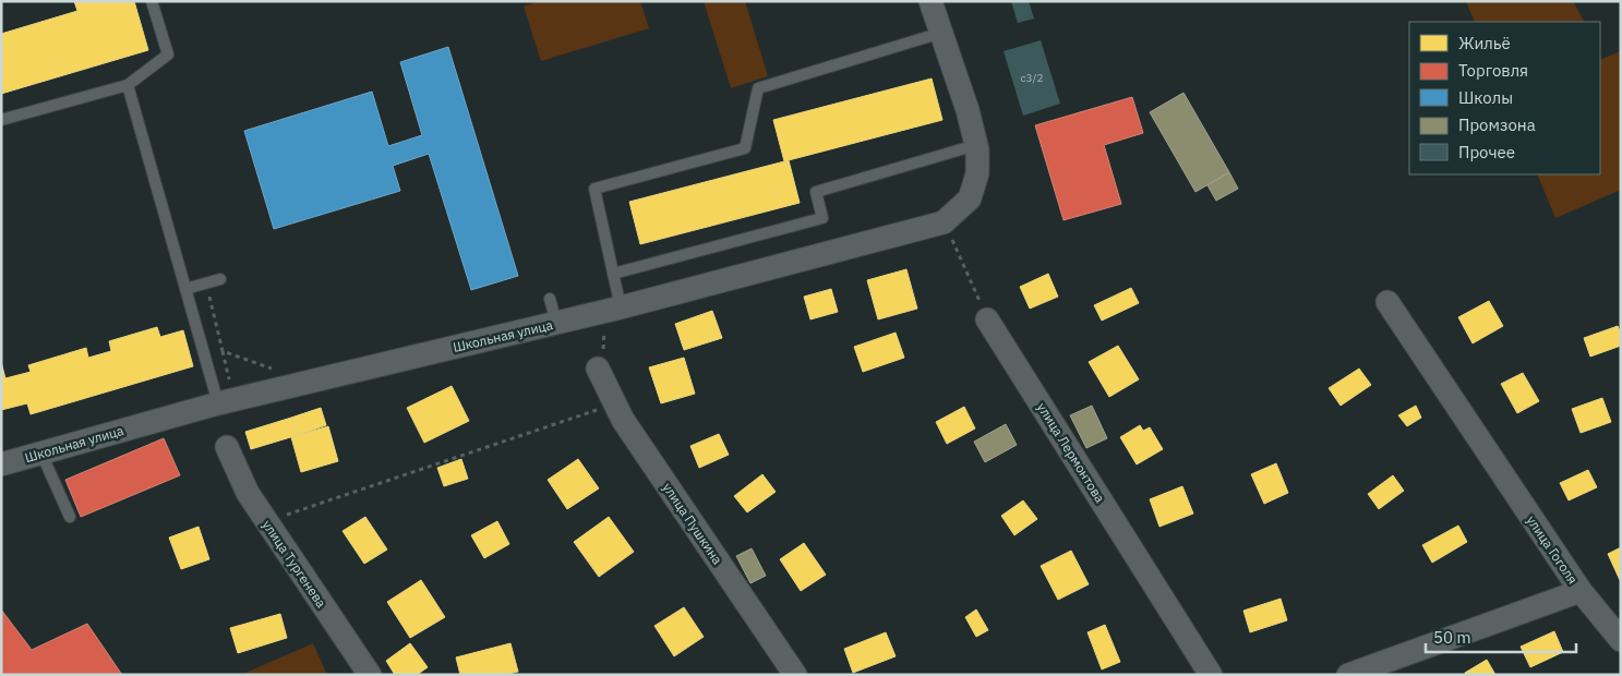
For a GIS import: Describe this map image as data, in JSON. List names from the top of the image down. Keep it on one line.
{"streets":{"street":["Школьная улица","улица Лермонтова","улица Пушкина","улица Гоголя","улица Тургенева"]},"house_numbers":["с3/2"],"legend":["Жильё","Торговля","Школы","Промзона","Прочее"],"scale_bar":"50 m"}
